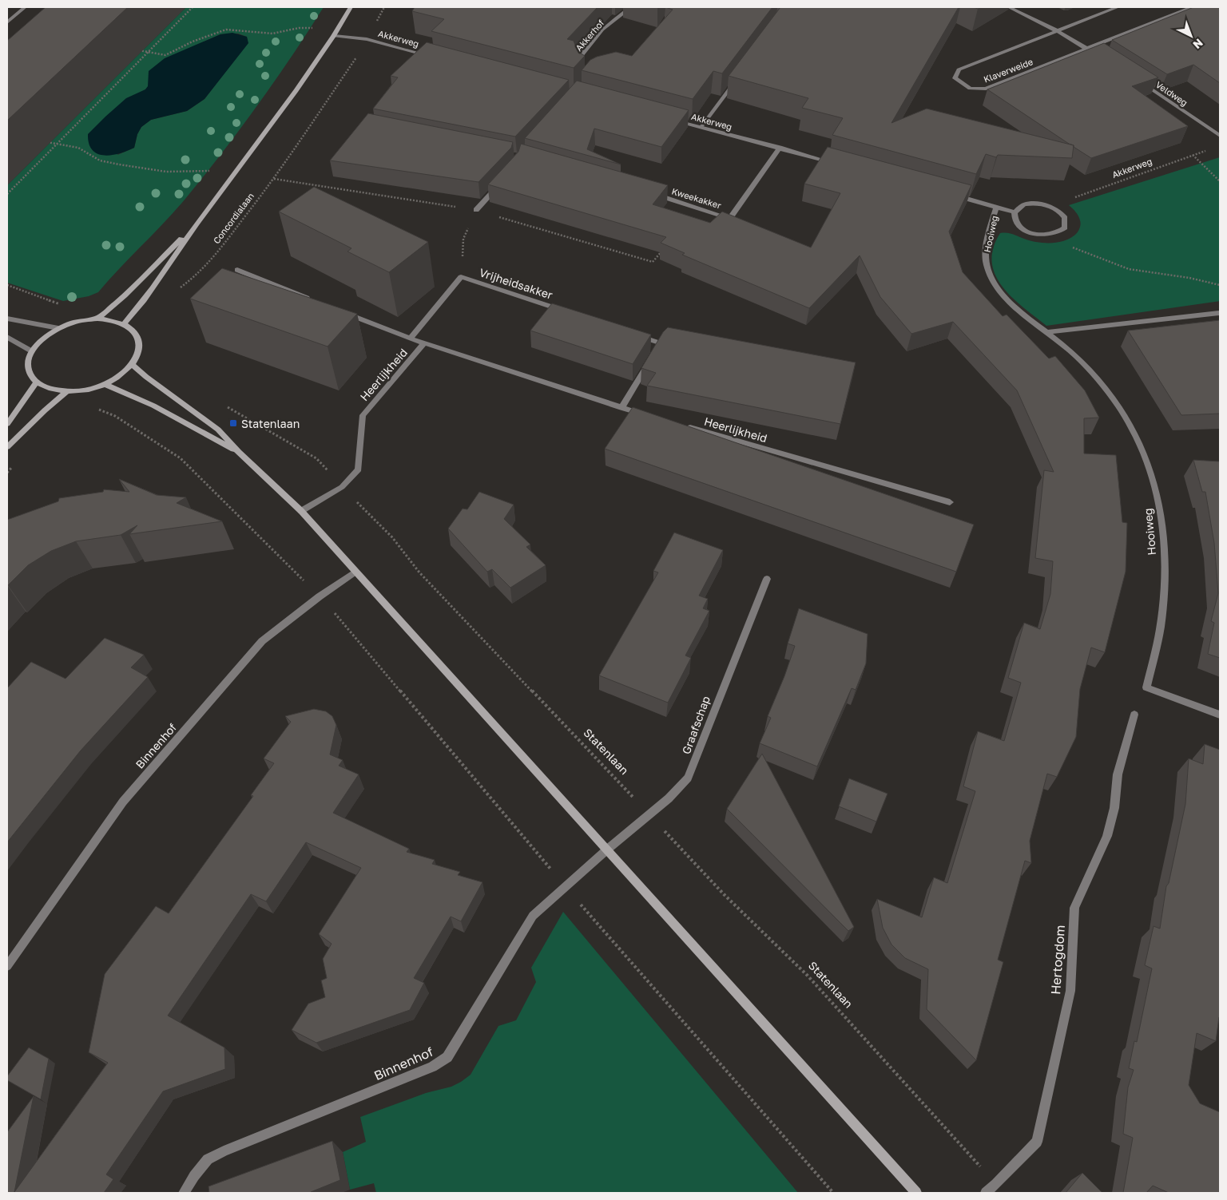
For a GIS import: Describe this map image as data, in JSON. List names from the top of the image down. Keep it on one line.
{"streets":{"street":["Akkerhof","Akkerweg","Klaverweide","Veldweg","Kweekakker","Hooiweg","Vrijheidsakker","Heerlijkheid","Graafschap","Binnenhof","Hertogdom"],"path":["Concordialaan","Statenlaan"]},"crossings":[["Akkerweg","Kweekakker"],["Akkerweg","Concordialaan"],["Heerlijkheid","Statenlaan"],["Graafschap","Binnenhof"],["Graafschap","Statenlaan"],["Statenlaan","Hertogdom"]],"places":{"transit":["Statenlaan"]},"north":"bottom right"}
